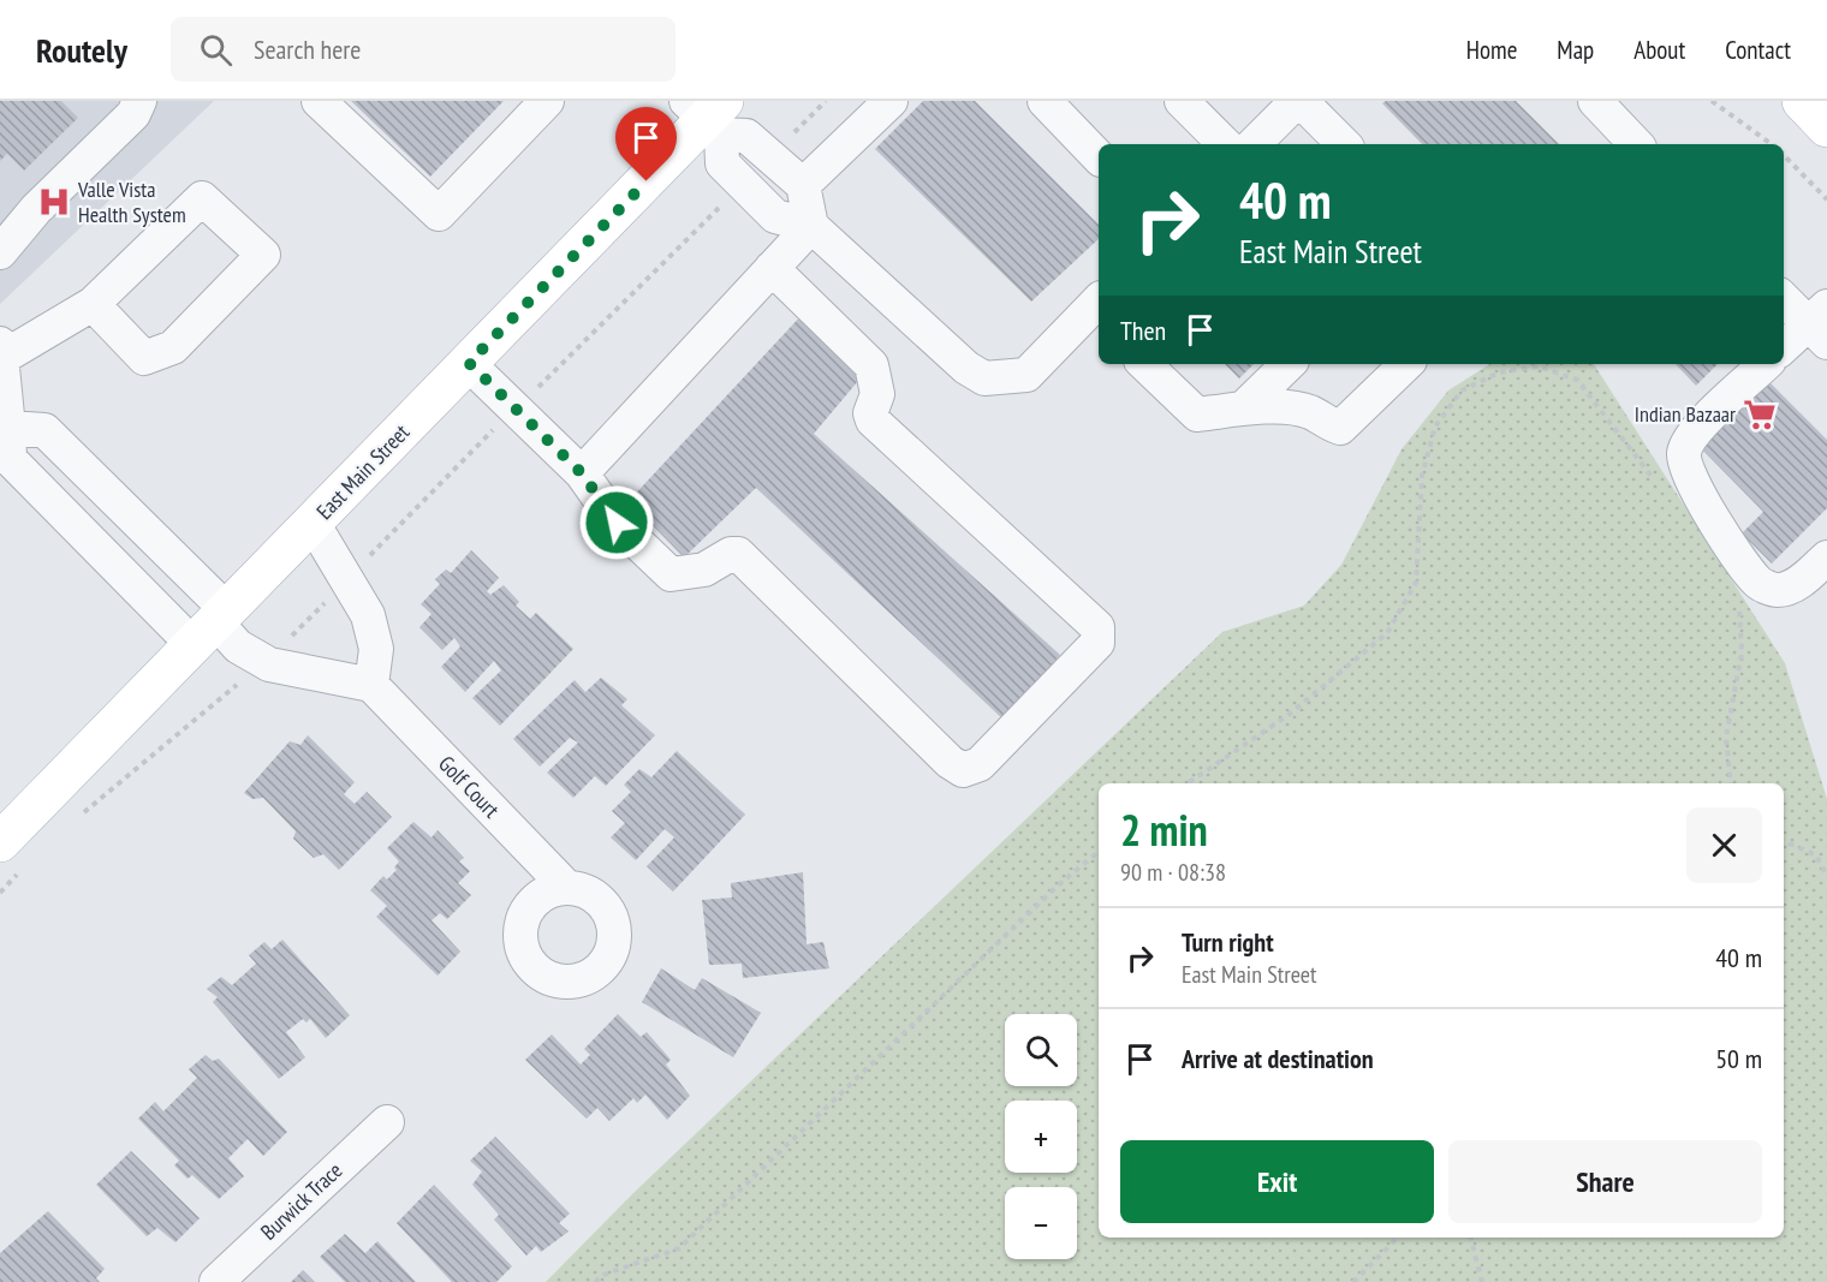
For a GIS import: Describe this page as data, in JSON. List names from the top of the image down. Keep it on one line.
{"streets":{"main road":["East Main Street"],"street":["Golf Court","Burwick Trace"]},"places":{"hospital":["Valle Vista Health System"],"supermarket":["Indian Bazaar"]},"page":{"header":"Routely","search":"Search here","nav":["Home","Map","About","Contact"],"turn":["40 m","East Main Street"],"then":"Then","heading":["2 min","90 m · 08:38"],"list":[{"name":"Turn right","note":"East Main Street","value":"40 m"},{"name":"Arrive at destination","value":"50 m"}],"map_buttons":["+","−"],"buttons":["Exit","Share"]}}
